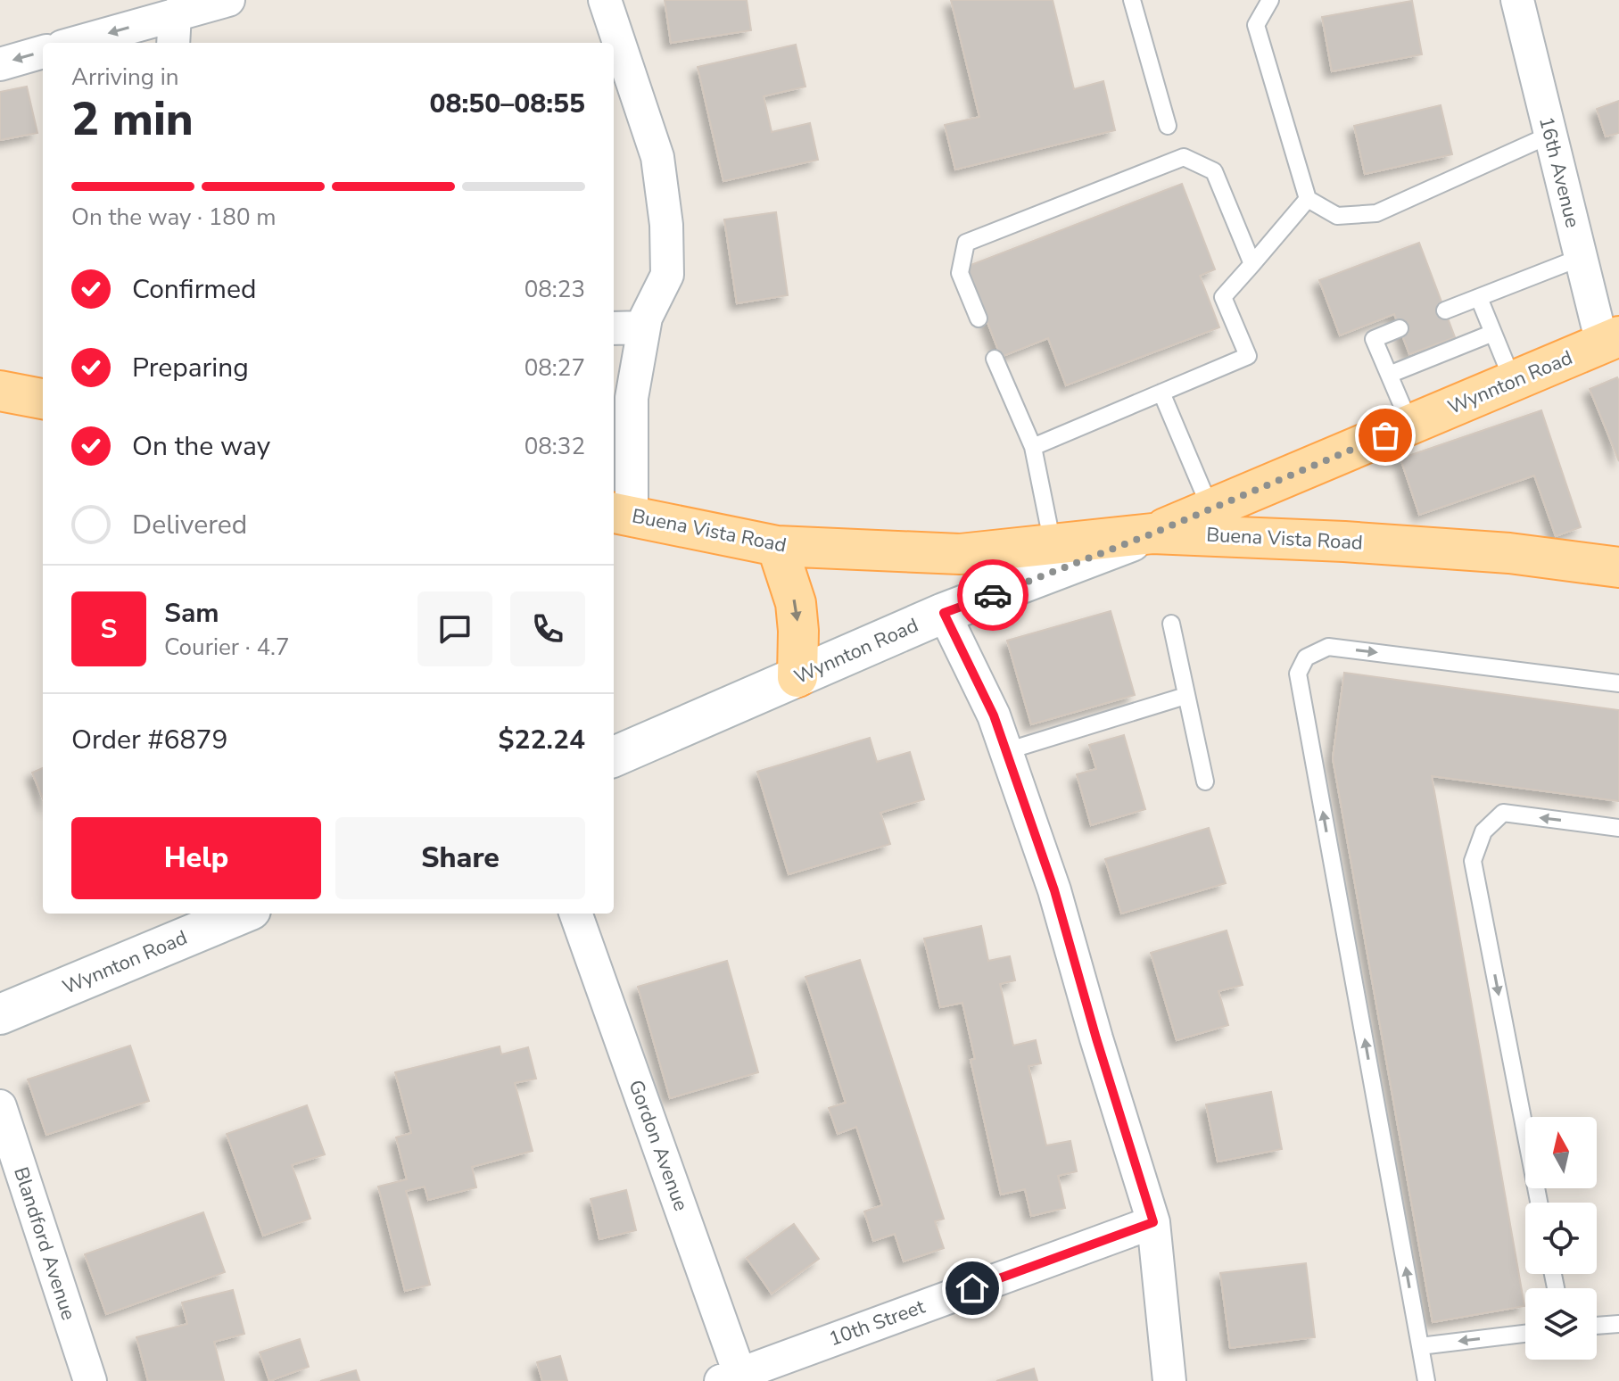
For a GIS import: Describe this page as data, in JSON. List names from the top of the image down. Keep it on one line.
{"streets":{"main road":["Wynnton Road","Buena Vista Road"],"street":["16th Avenue","Gordon Avenue","Blandford Avenue","10th Street"]},"crossings":[["16th Avenue","Wynnton Road"],["Wynnton Road","Buena Vista Road"],["Gordon Avenue","10th Street"]],"north":"top","page":{"heading":["2 min","Arriving in","08:50–08:55"],"panel":["Sam","Courier · 4.7","Order #6879","$22.24"],"bar":"On the way · 180 m","list":[["Confirmed","08:23"],["Preparing","08:27"],["On the way","08:32"],"Delivered"],"round":"S","buttons":["Help","Share"]}}
